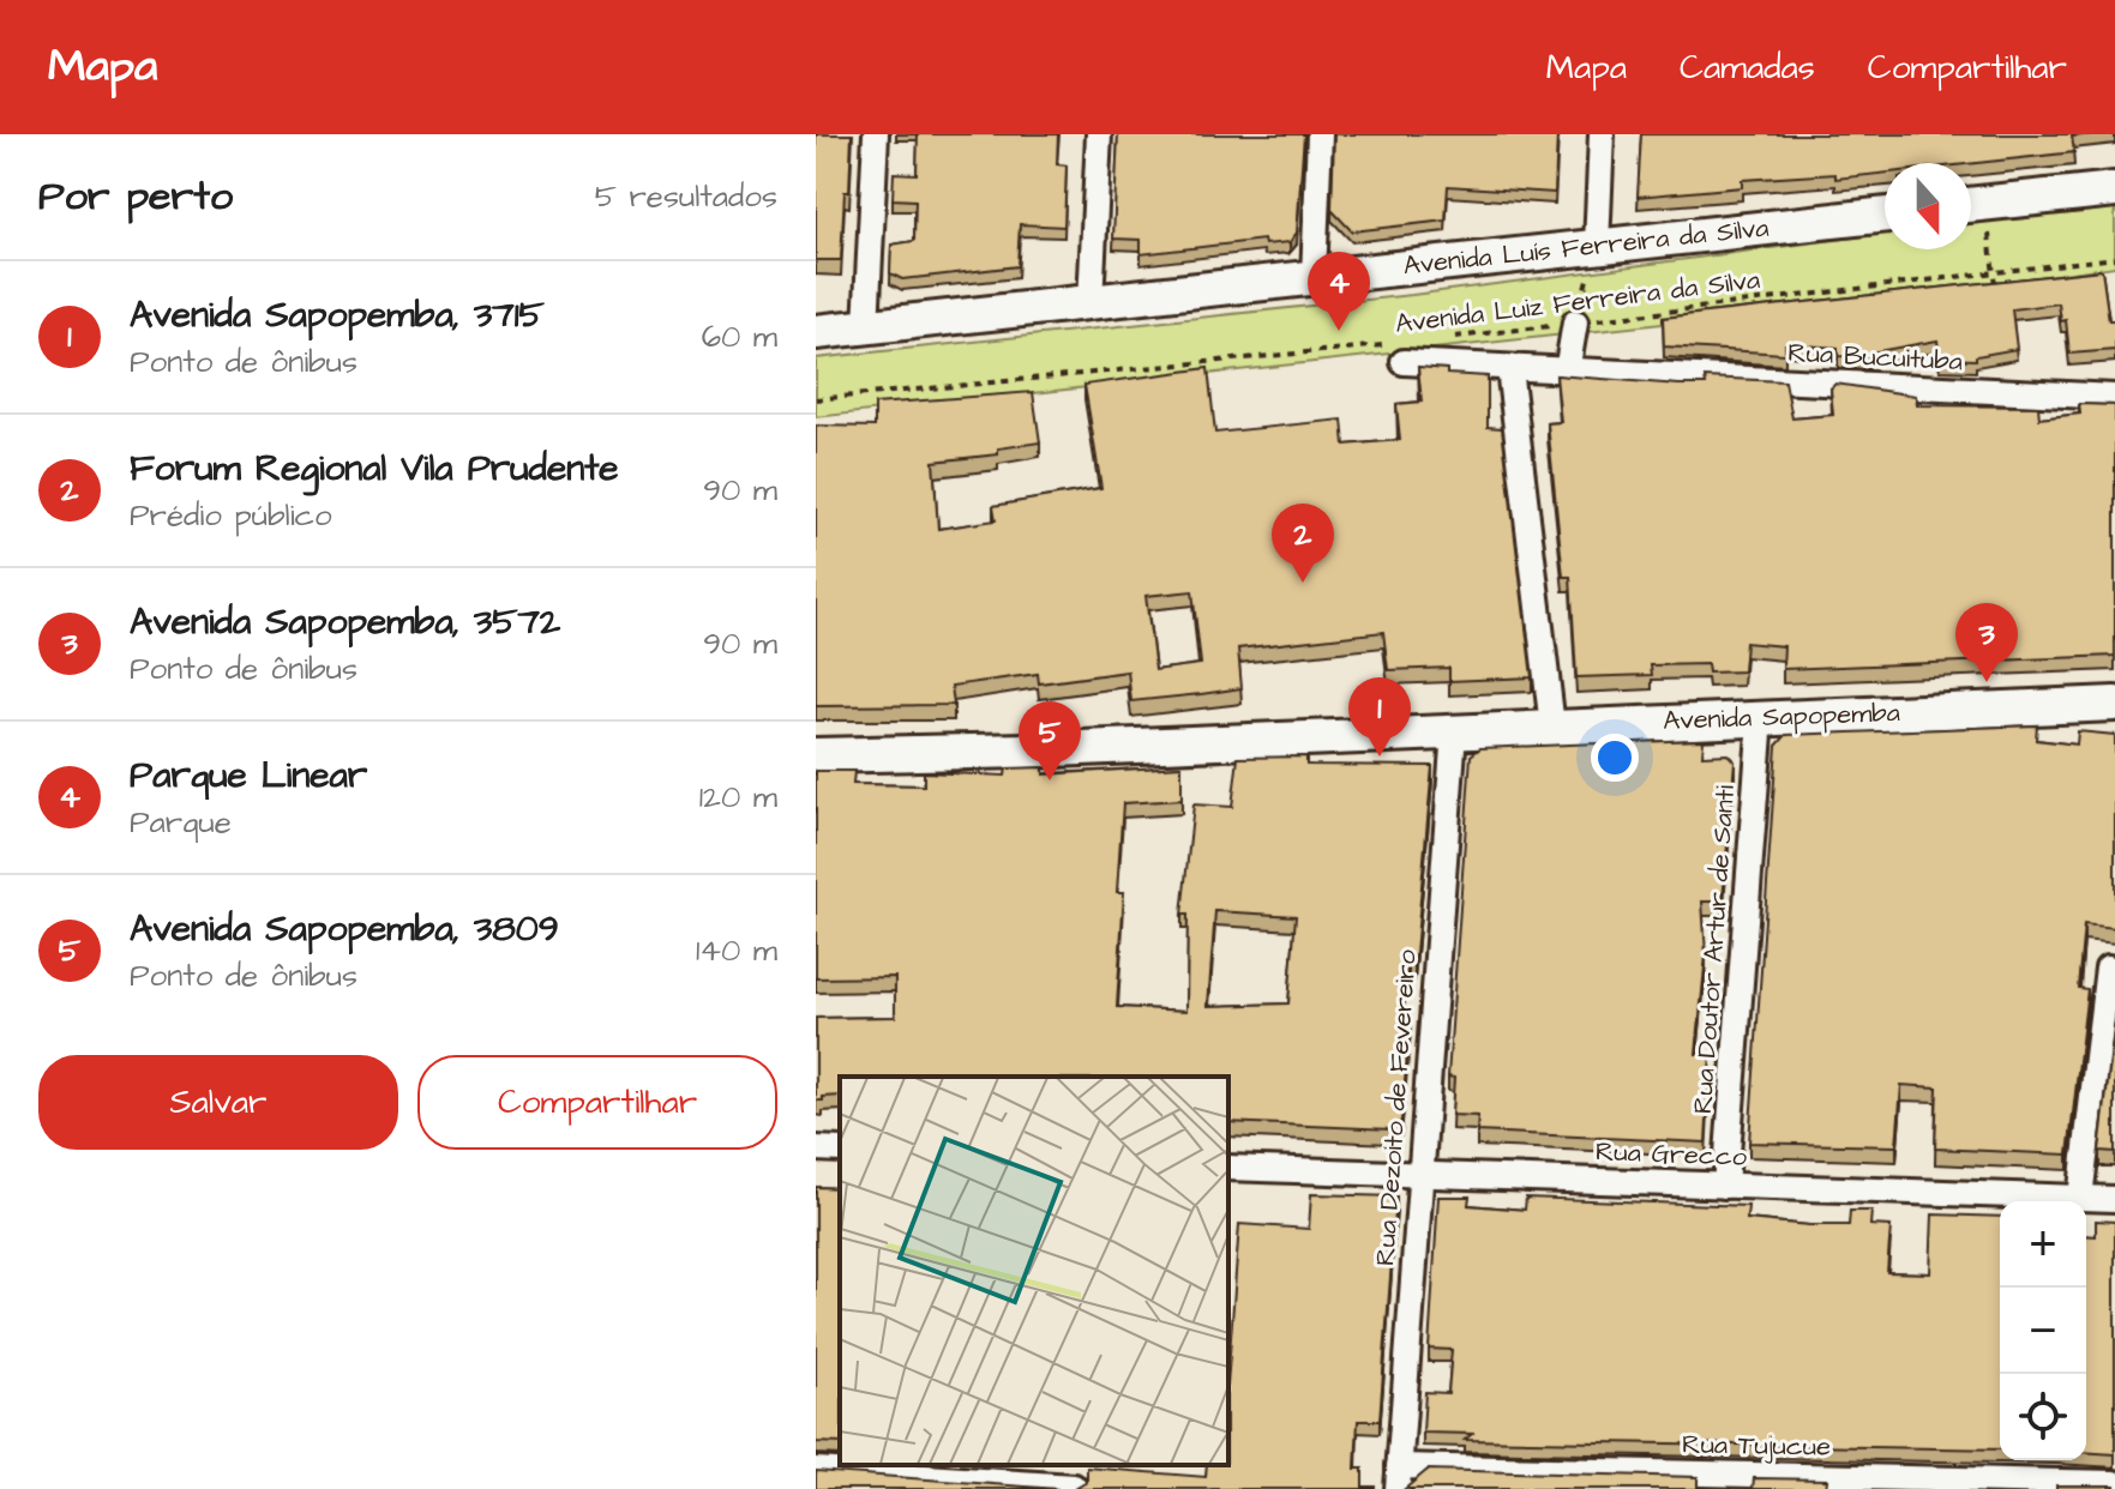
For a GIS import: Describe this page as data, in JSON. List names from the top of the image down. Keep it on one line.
{"streets":{"main road":["Avenida Luís Ferreira da Silva","Avenida Sapopemba"],"street":["Rua Bucuituba","Rua Doutor Artur de Santi","Rua Dezoito de Fevereiro","Rua Grecco","Rua Tujucue"],"path":["Avenida Luiz Ferreira da Silva"]},"crossings":[["Avenida Luiz Ferreira da Silva","Rua Bucuituba"],["Avenida Sapopemba","Rua Doutor Artur de Santi"],["Avenida Sapopemba","Rua Dezoito de Fevereiro"],["Rua Doutor Artur de Santi","Rua Grecco"],["Rua Dezoito de Fevereiro","Rua Grecco"],["Rua Dezoito de Fevereiro","Rua Tujucue"]],"north":"bottom","page":{"header":"Mapa","nav":["Mapa","Camadas","Compartilhar"],"heading":["Por perto","5 resultados"],"pins":["4","2","3","1","5"],"list":[{"mark":"1","name":"Avenida Sapopemba, 3715","note":"Ponto de ônibus","value":"60 m"},{"mark":"2","name":"Forum Regional Vila Prudente","note":"Prédio público","value":"90 m"},{"mark":"3","name":"Avenida Sapopemba, 3572","note":"Ponto de ônibus","value":"90 m"},{"mark":"4","name":"Parque Linear","note":"Parque","value":"120 m"},{"mark":"5","name":"Avenida Sapopemba, 3809","note":"Ponto de ônibus","value":"140 m"}],"buttons":["Salvar","Compartilhar"],"map_buttons":["+","−"]}}
